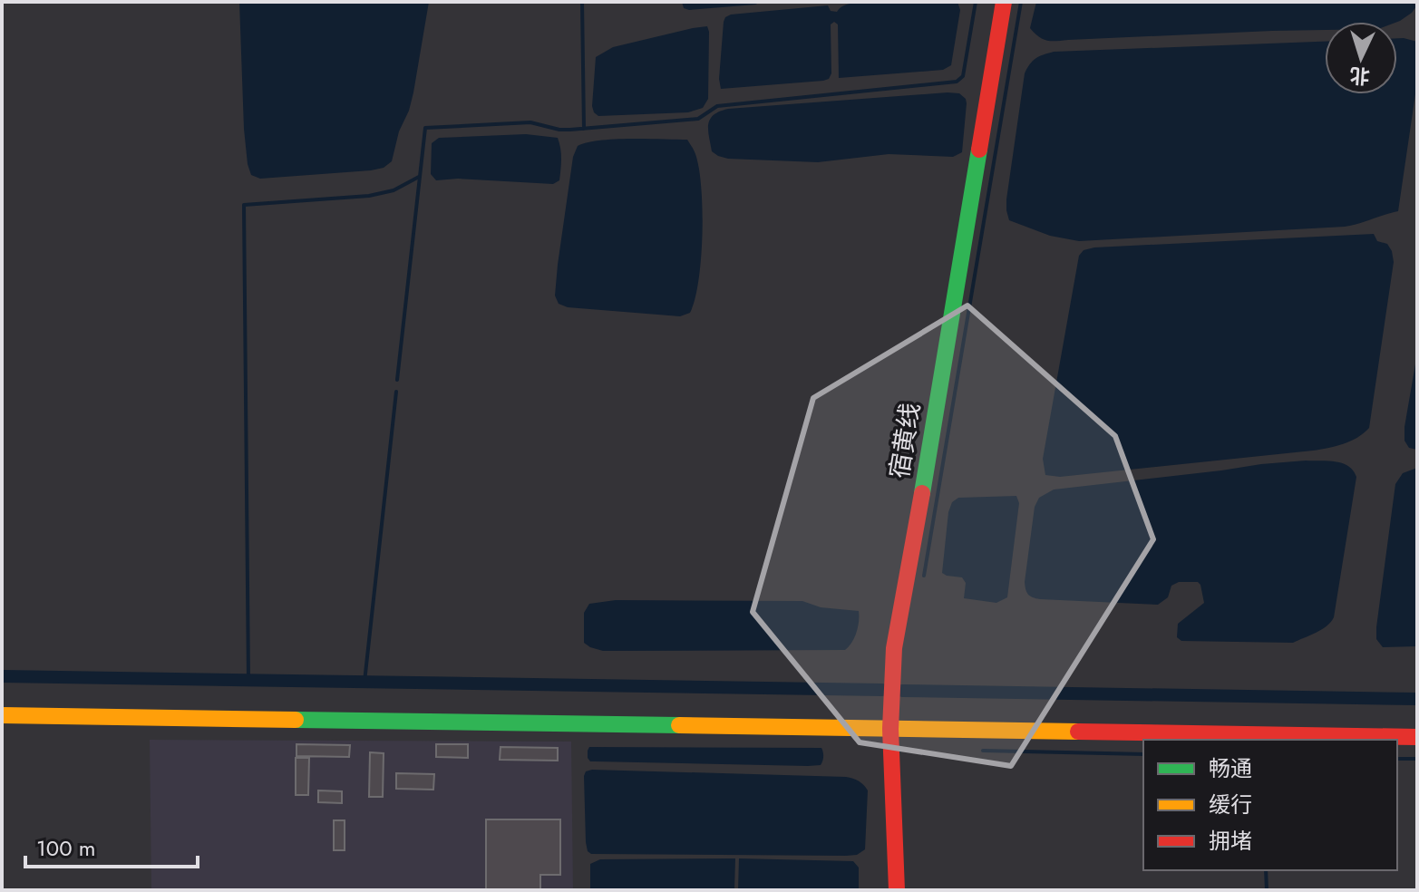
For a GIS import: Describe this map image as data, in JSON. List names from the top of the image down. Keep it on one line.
{"streets":{"street":["宿黄线"]},"legend":["畅通","缓行","拥堵"],"scale_bar":"100 m","north":"bottom"}
